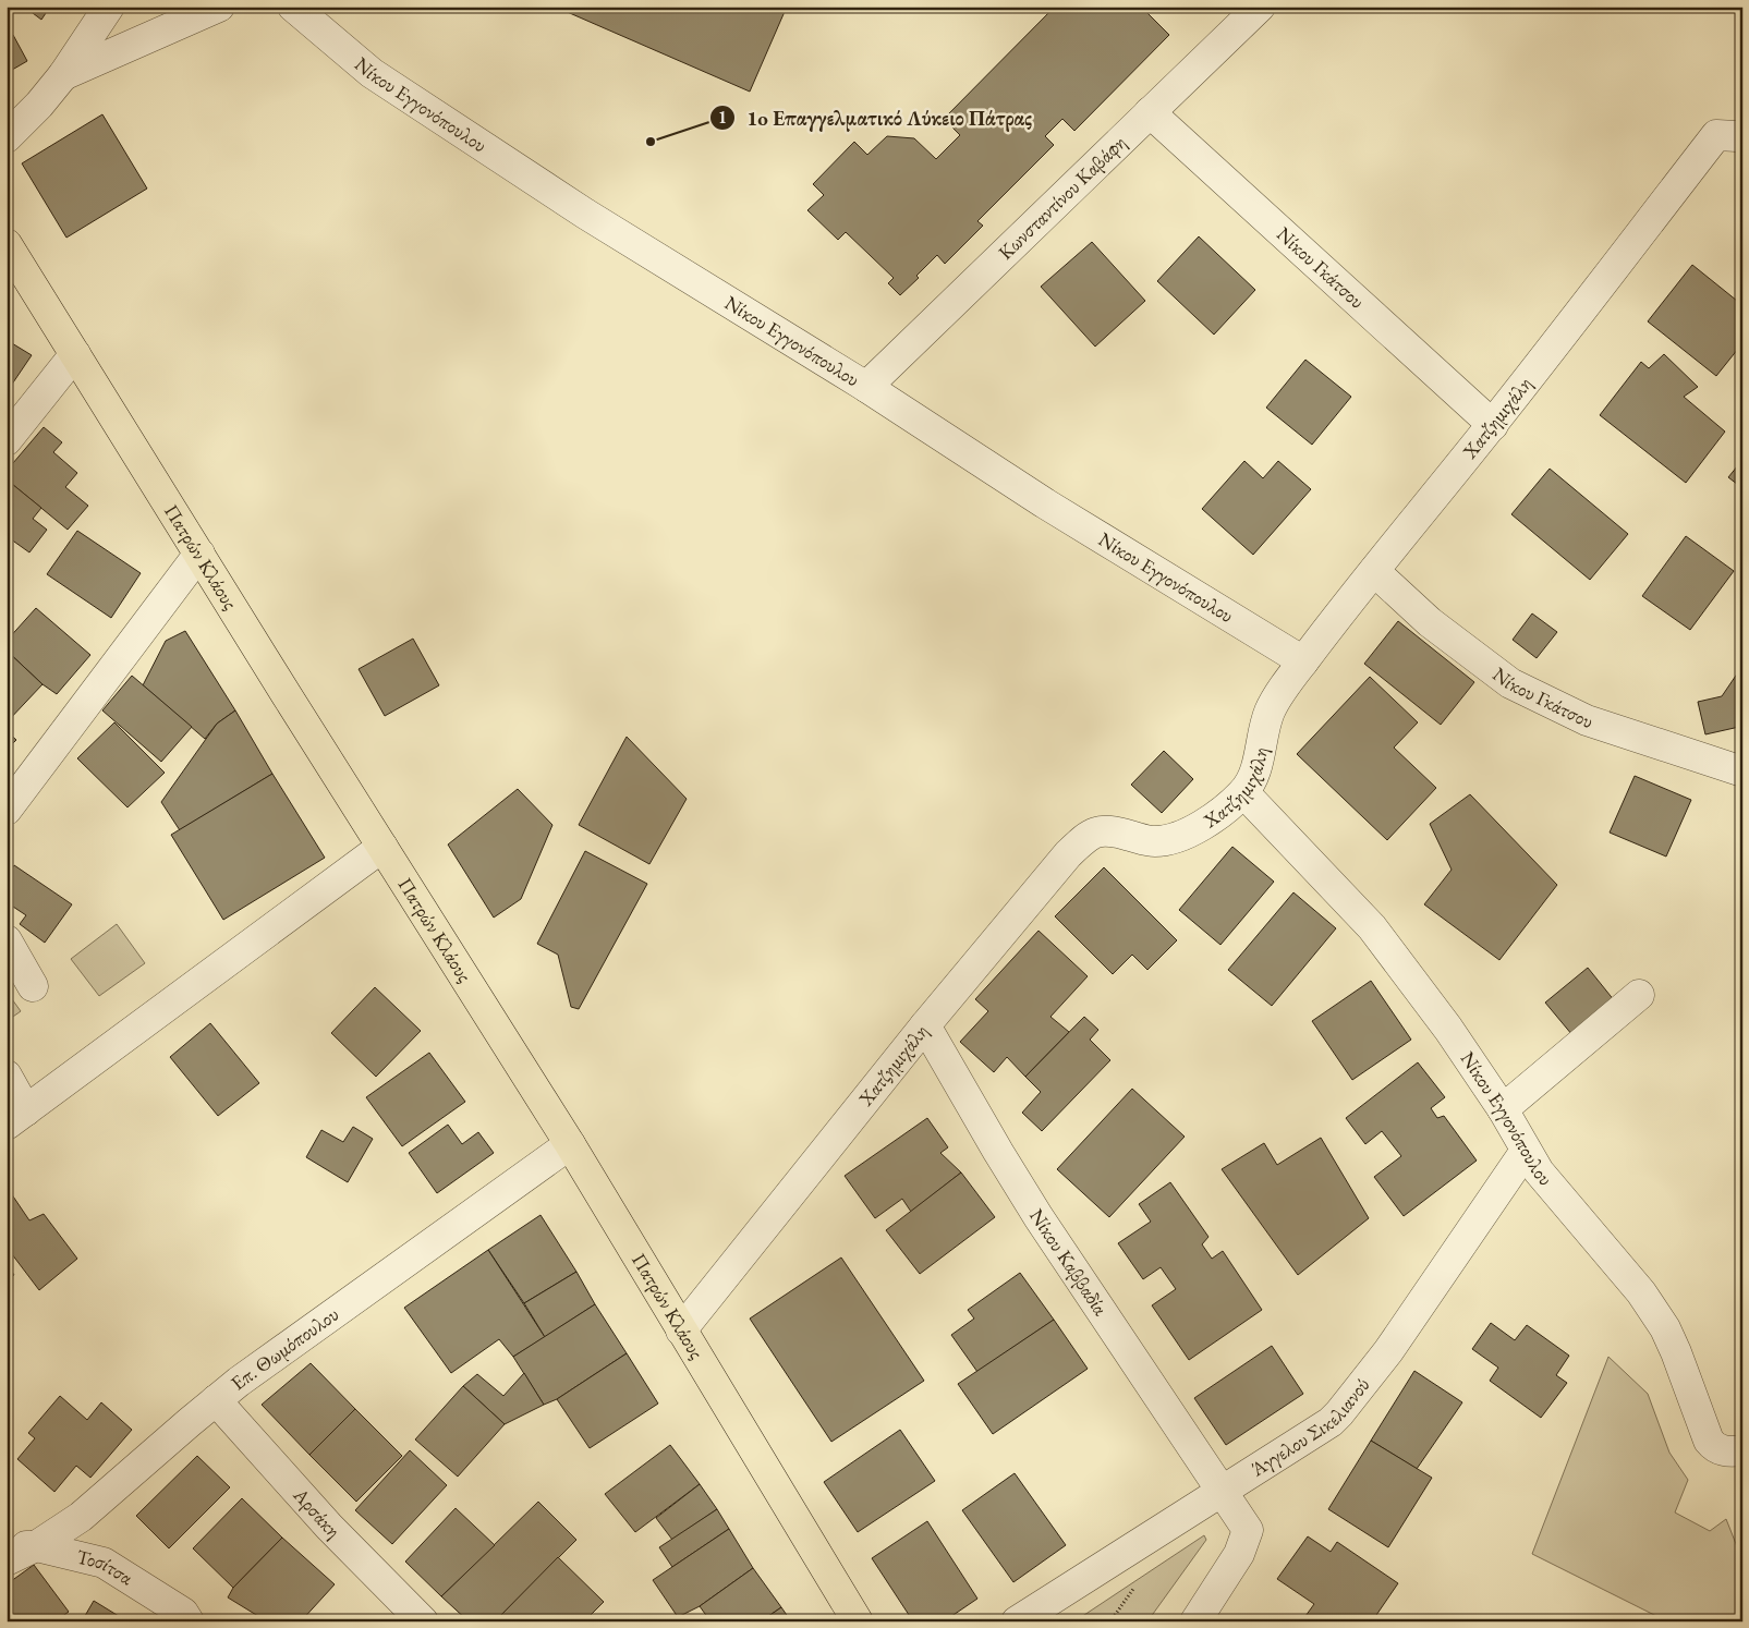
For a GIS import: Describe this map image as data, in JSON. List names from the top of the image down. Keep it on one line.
{"streets":{"main road":["Πατρών Κλάους"],"street":["Νίκου Εγγονόπουλου","Κωνσταντίνου Καβάφη","Νίκου Γκάτσου","Χατζημιχάλη","Νίκου Καββαδία","Επ. Θωμόπουλου","Άγγελου Σικελιανού","Αρσάκη","Τοσίτσα"]},"crossings":[["Νίκου Εγγονόπουλου","Κωνσταντίνου Καβάφη"],["Νίκου Εγγονόπουλου","Χατζημιχάλη"],["Νίκου Εγγονόπουλου","Άγγελου Σικελιανού"],["Κωνσταντίνου Καβάφη","Νίκου Γκάτσου"],["Νίκου Γκάτσου","Χατζημιχάλη"],["Χατζημιχάλη","Πατρών Κλάους"],["Χατζημιχάλη","Νίκου Καββαδία"],["Πατρών Κλάους","Επ. Θωμόπουλου"],["Νίκου Καββαδία","Άγγελου Σικελιανού"],["Επ. Θωμόπουλου","Αρσάκη"],["Επ. Θωμόπουλου","Τοσίτσα"]],"places":["1o Επαγγελματικό Λύκειο Πάτρας"]}
